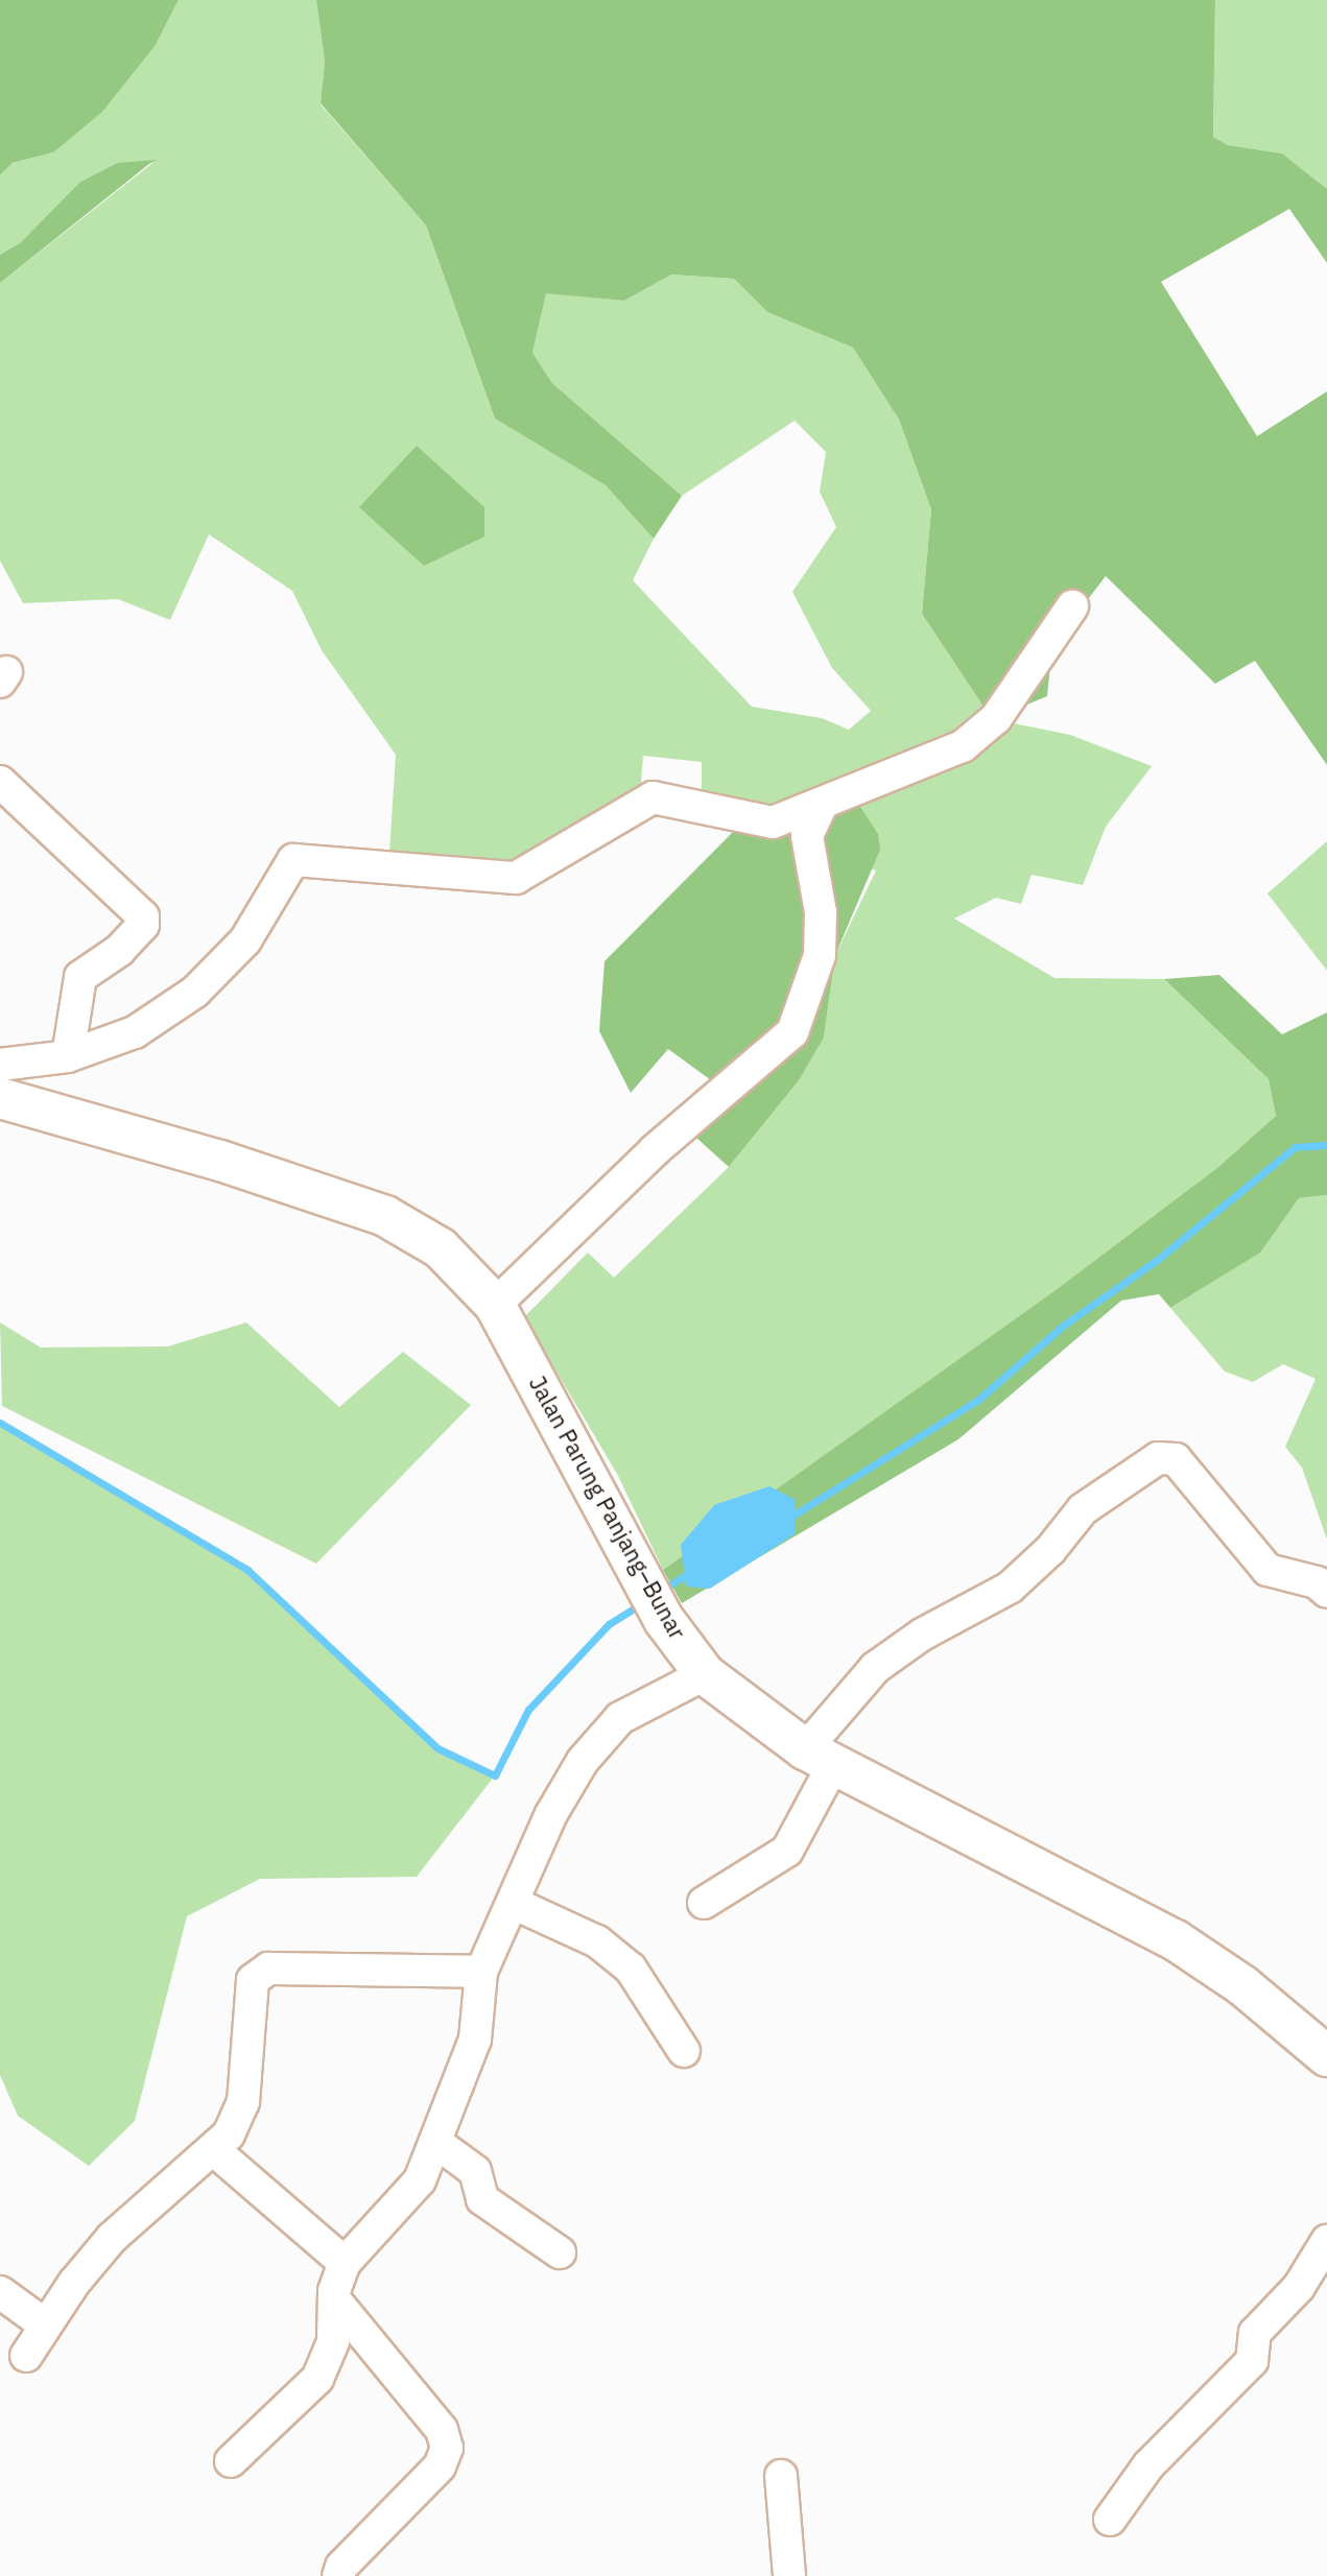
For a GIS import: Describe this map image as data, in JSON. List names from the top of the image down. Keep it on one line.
{"streets":{"main road":["Jalan Parung Panjang–Bunar"]}}
